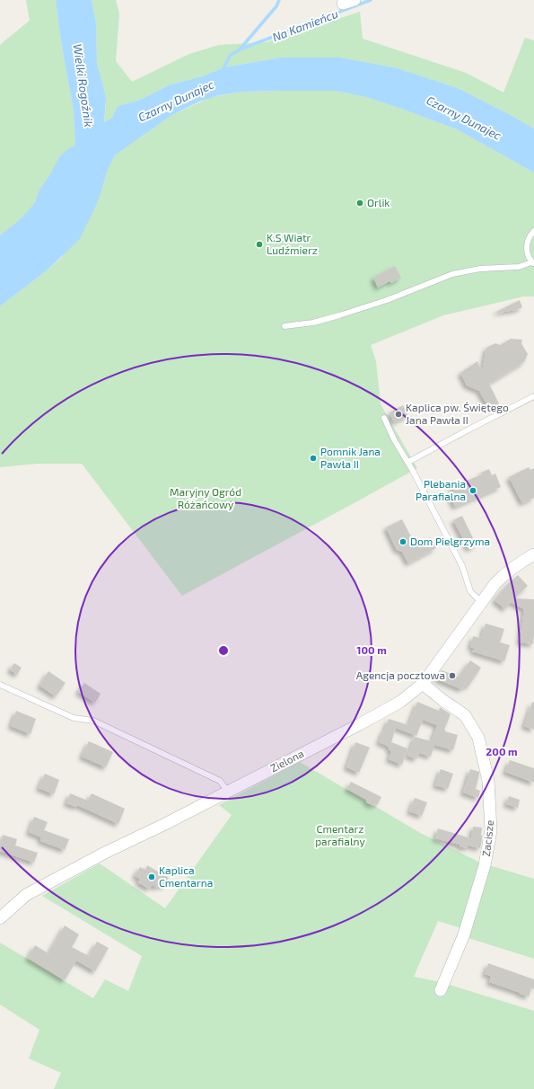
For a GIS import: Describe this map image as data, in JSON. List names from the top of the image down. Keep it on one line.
{"streets":{"street":["Zielona","Zacisze"]},"crossings":[["Zielona","Zacisze"]],"water":["Na Kamieńcu","Wielki Rogoźnik","Czarny Dunajec"],"parks":["Maryjny Ogród Różańcowy","Cmentarz parafialny"],"places":["Orlik","K.S Wiatr Ludźmierz","Kaplica pw. Świętego Jana Pawła II","Pomnik Jana Pawła II","Plebania Parafialna","Dom Pielgrzyma","Agencja pocztowa","Kaplica Cmentarna"],"rings":["100 m","200 m"]}
